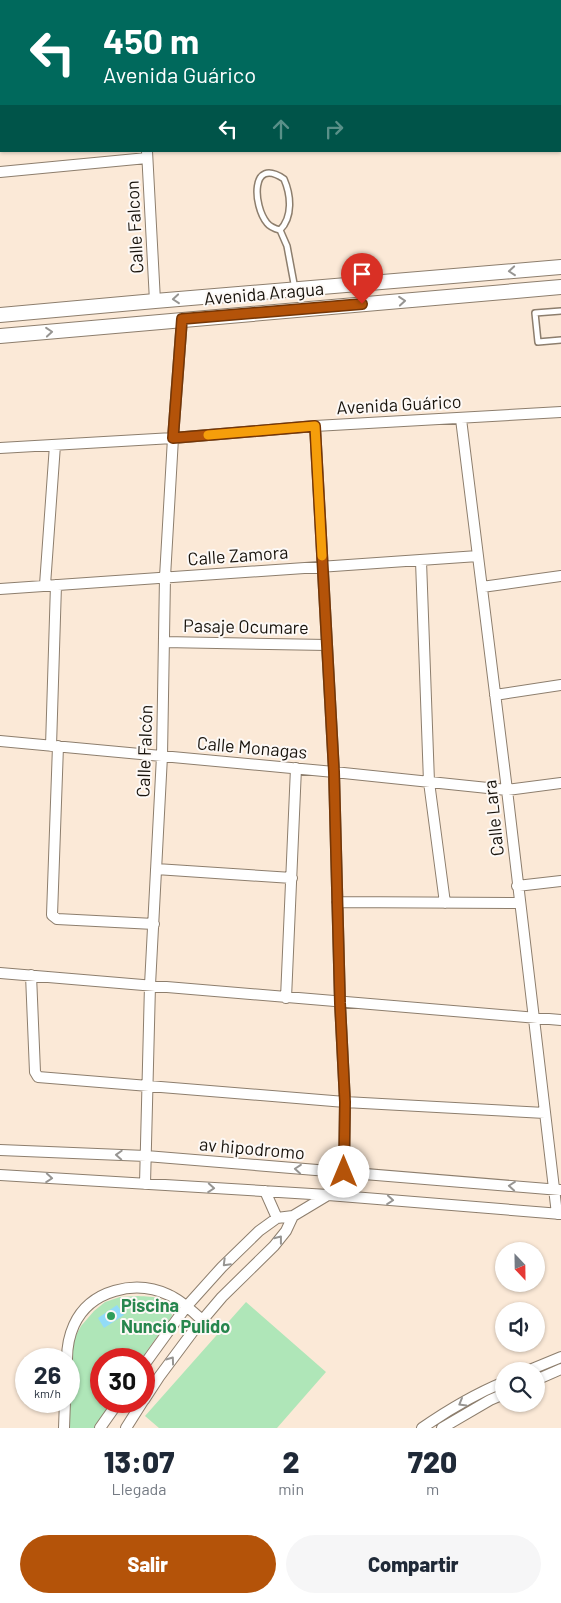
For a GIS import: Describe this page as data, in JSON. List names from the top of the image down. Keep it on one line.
{"streets":{"street":["Calle Falcon","Avenida Aragua","Avenida Guárico","Calle Zamora","Pasaje Ocumare","Calle Monagas","Calle Falcón","Calle Lara","av hipodromo"]},"crossings":[["Calle Falcon","Avenida Aragua"],["Avenida Aragua","Calle Falcón"],["Avenida Guárico","Calle Falcón"],["Avenida Guárico","Calle Lara"],["Calle Zamora","Calle Falcón"],["Calle Zamora","Calle Lara"],["Pasaje Ocumare","Calle Falcón"],["Calle Monagas","Calle Falcón"],["Calle Monagas","Calle Lara"],["Calle Falcón","av hipodromo"],["Calle Lara","av hipodromo"]],"places":["Piscina Nuncio Pulido"],"north":"bottom","page":{"turn":["450 m","Avenida Guárico"],"speed":"26 km/h","limit":"30","eta":["13:07","Llegada","2","min","720","m"],"buttons":["Salir","Compartir"]}}
